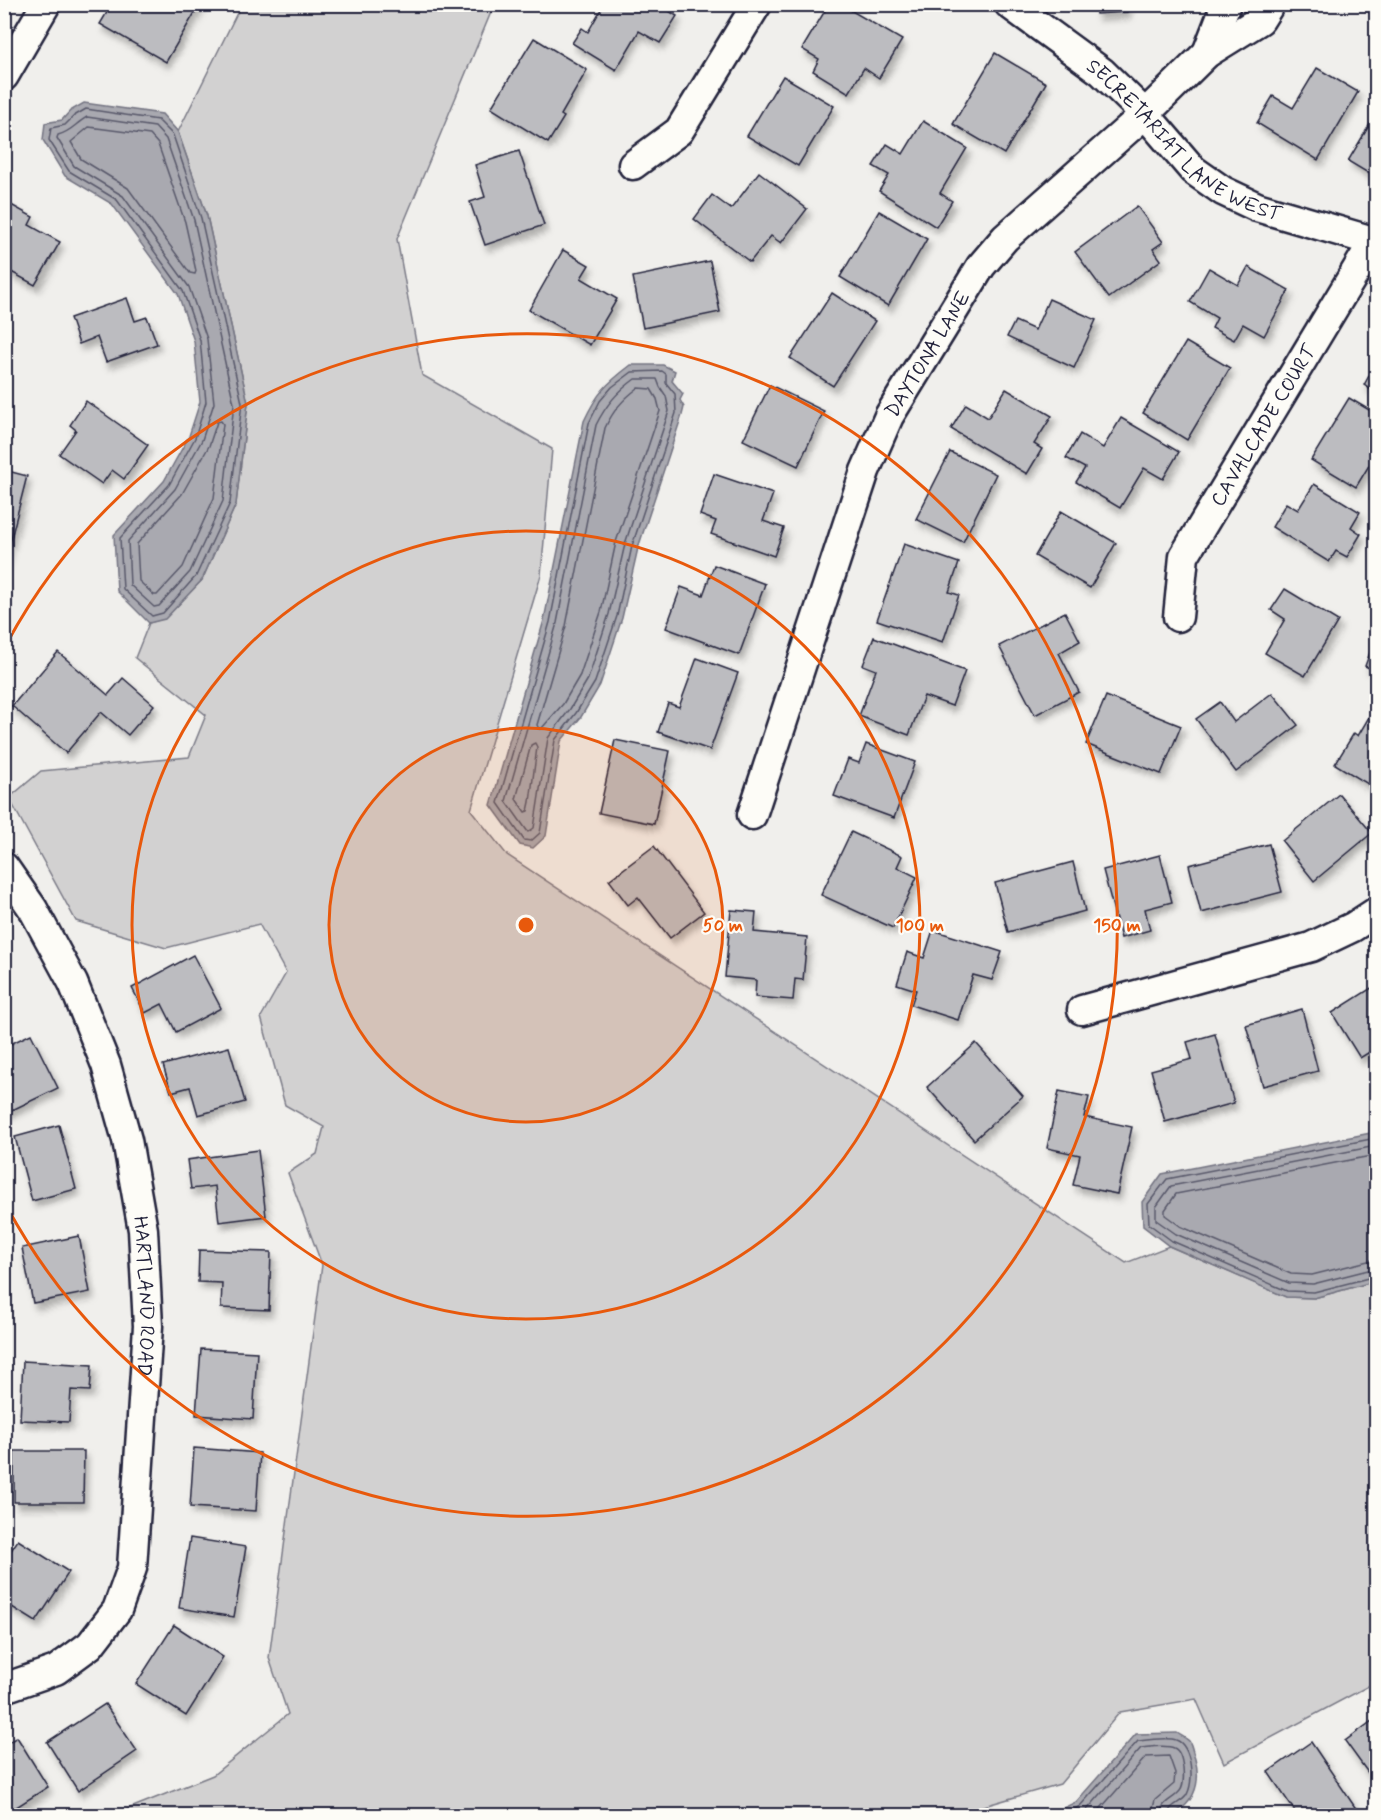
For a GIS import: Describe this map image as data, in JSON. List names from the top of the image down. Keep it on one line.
{"streets":{"street":["SECRETARIAT LANE WEST","DAYTONA LANE","CAVALCADE COURT","HARTLAND ROAD"]},"crossings":[["SECRETARIAT LANE WEST","DAYTONA LANE"],["SECRETARIAT LANE WEST","CAVALCADE COURT"]],"rings":["50 m","100 m","150 m"]}
